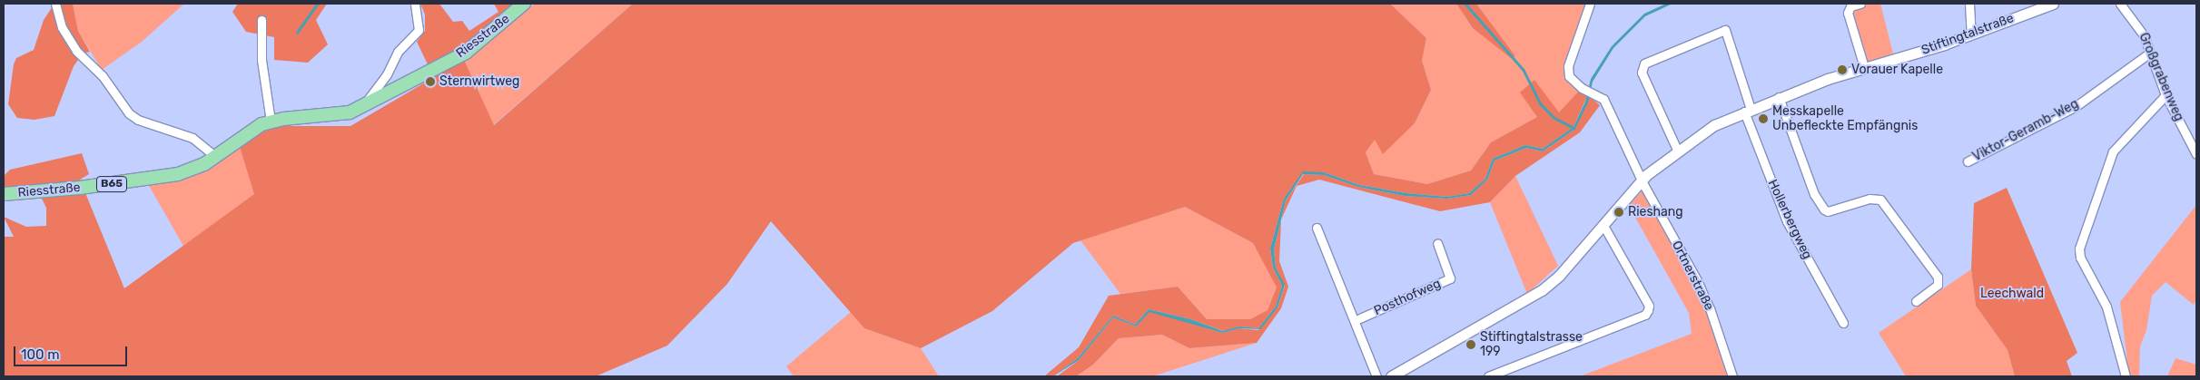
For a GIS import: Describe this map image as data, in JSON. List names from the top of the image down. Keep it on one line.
{"streets":{"main road":["Riesstraße","B65"],"street":["Stiftingtalstraße","Großgrabenweg","Viktor-Geramb-Weg","Hollerbergweg","Ortnerstraße","Posthofweg"]},"crossings":[["Stiftingtalstraße","Hollerbergweg"],["Stiftingtalstraße","Ortnerstraße"],["Großgrabenweg","Viktor-Geramb-Weg"]],"parks":["Leechwald"],"places":["Vorauer Kapelle","Sternwirtweg","Messkapelle Unbefleckte Empfängnis","Rieshang","Stiftingtalstrasse 199"],"scale_bar":"100 m"}
